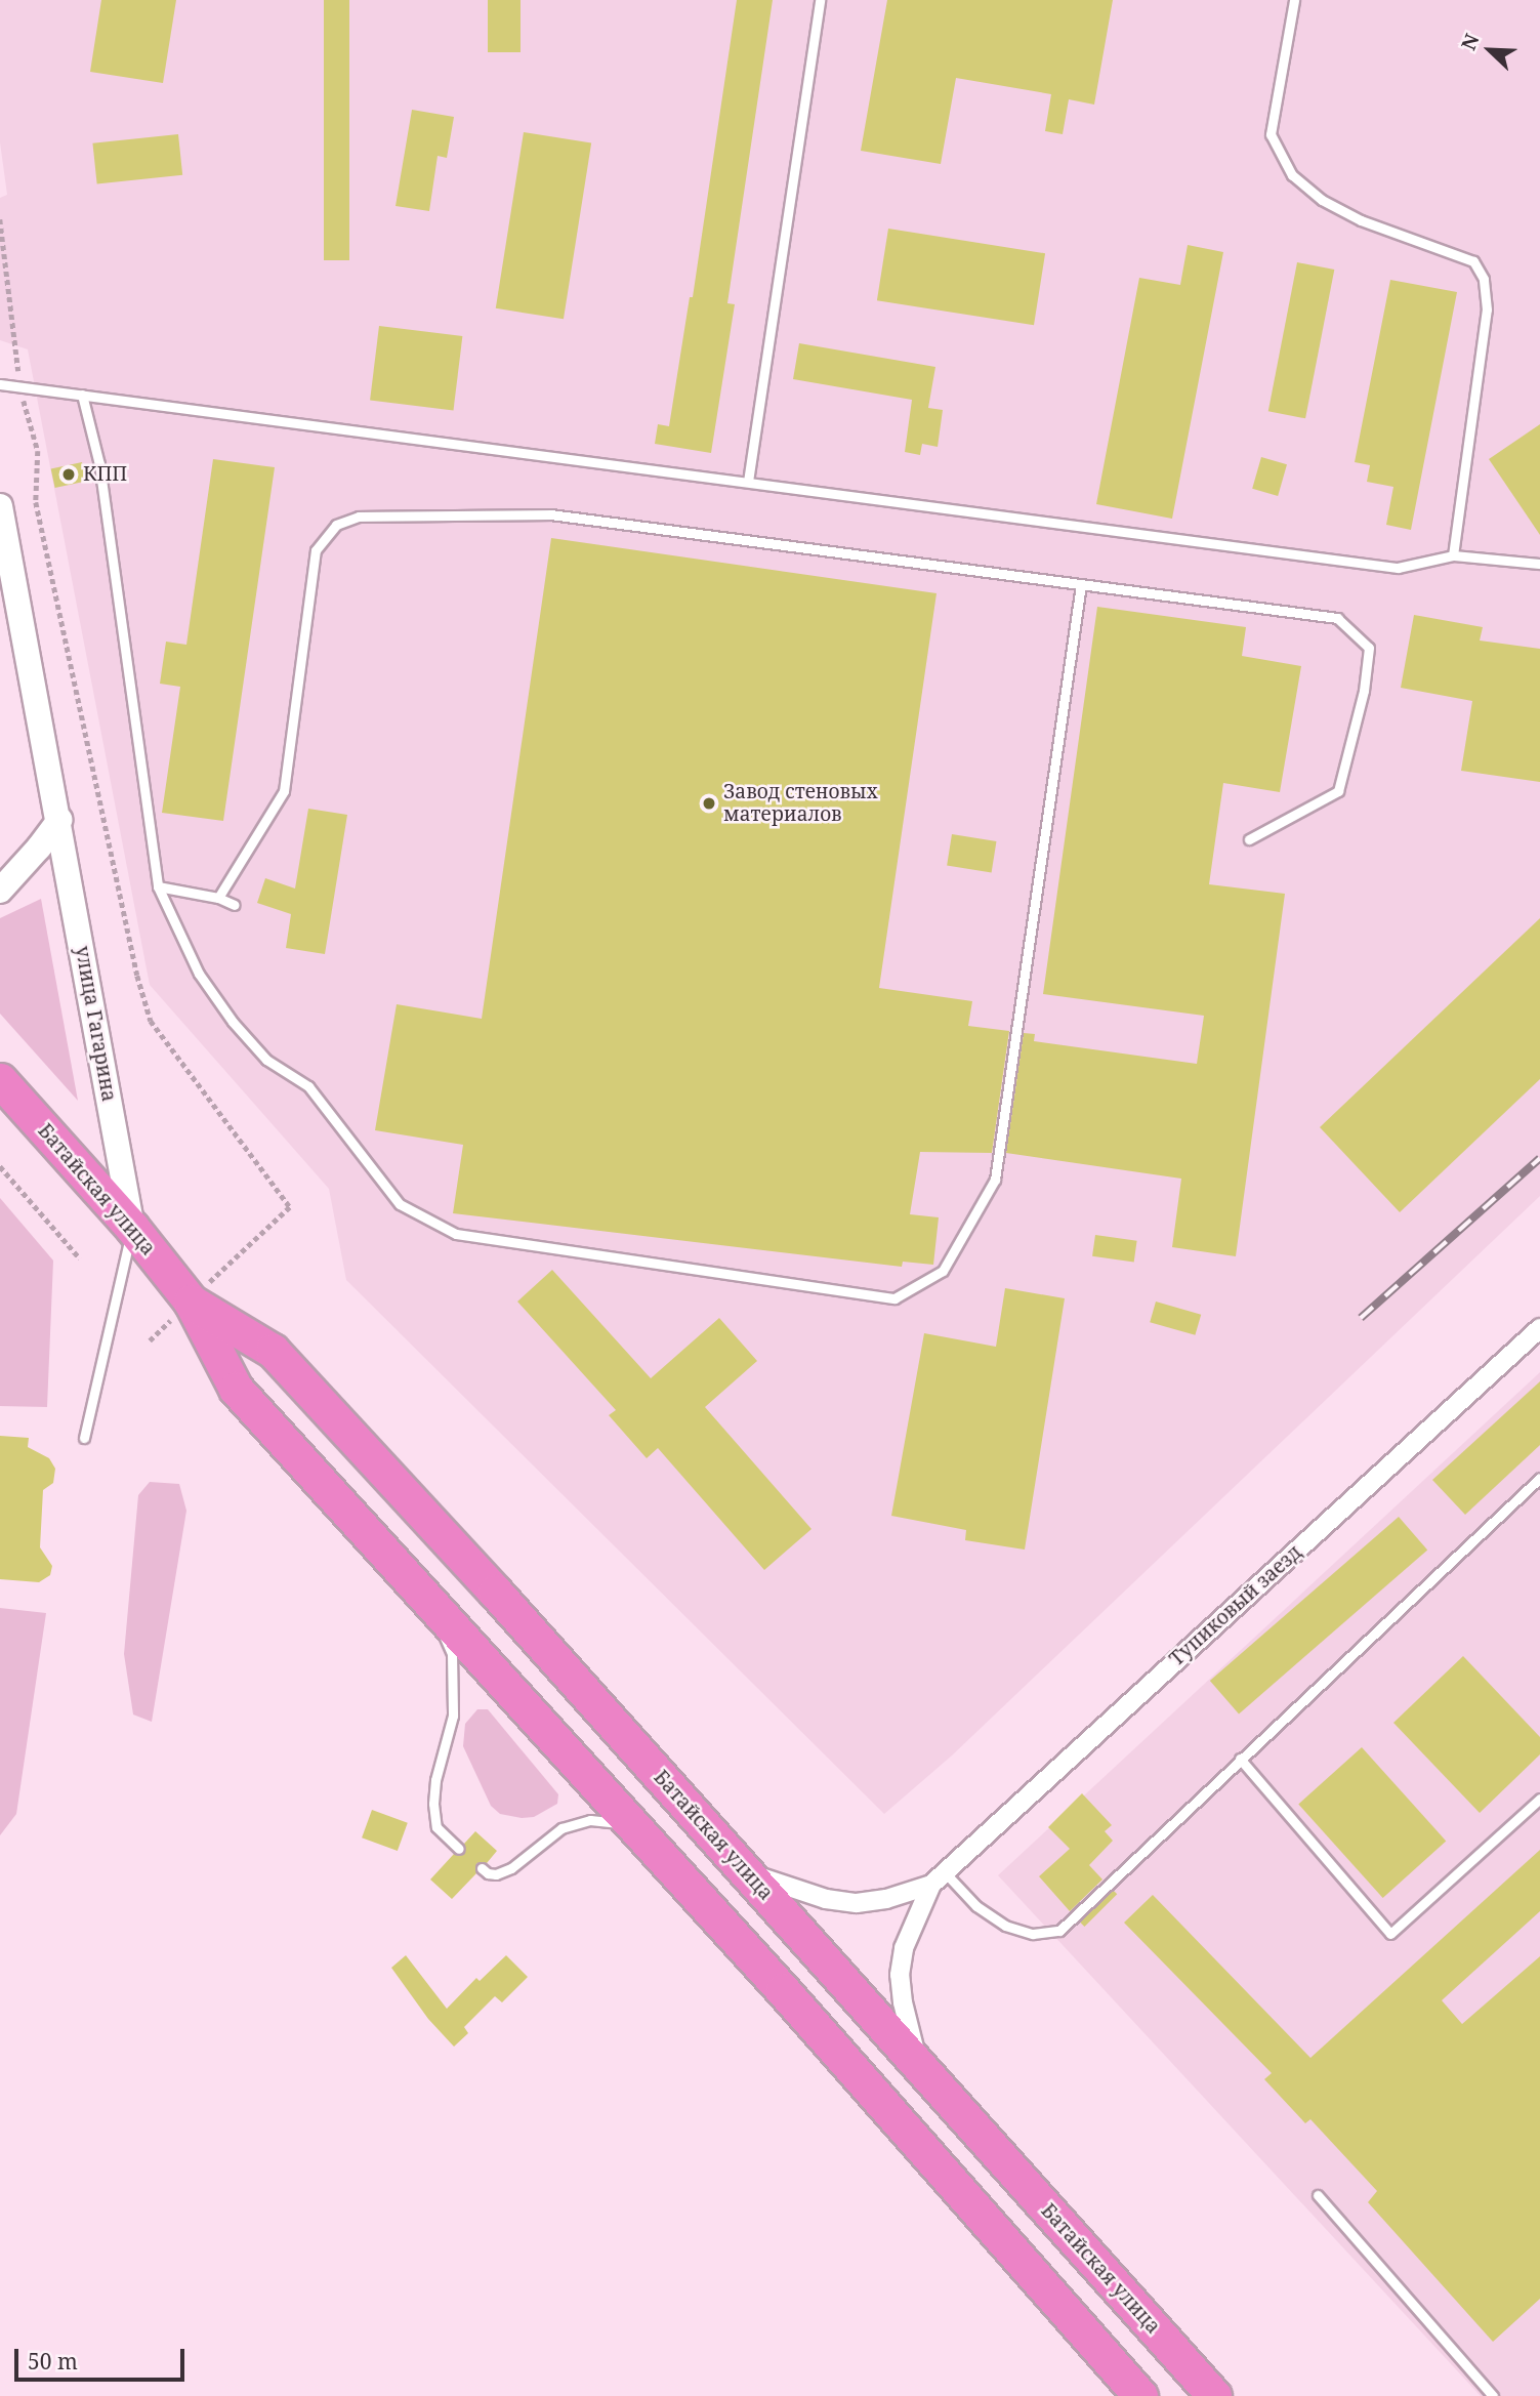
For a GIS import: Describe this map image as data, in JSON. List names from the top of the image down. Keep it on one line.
{"streets":{"highway":["Батайская улица"],"main road":["улица Гагарина"],"street":["Тупиковый заезд"]},"crossings":[["улица Гагарина","Батайская улица"]],"places":["КПП","Завод стеновых материалов"],"scale_bar":"50 m","north":"top left"}
